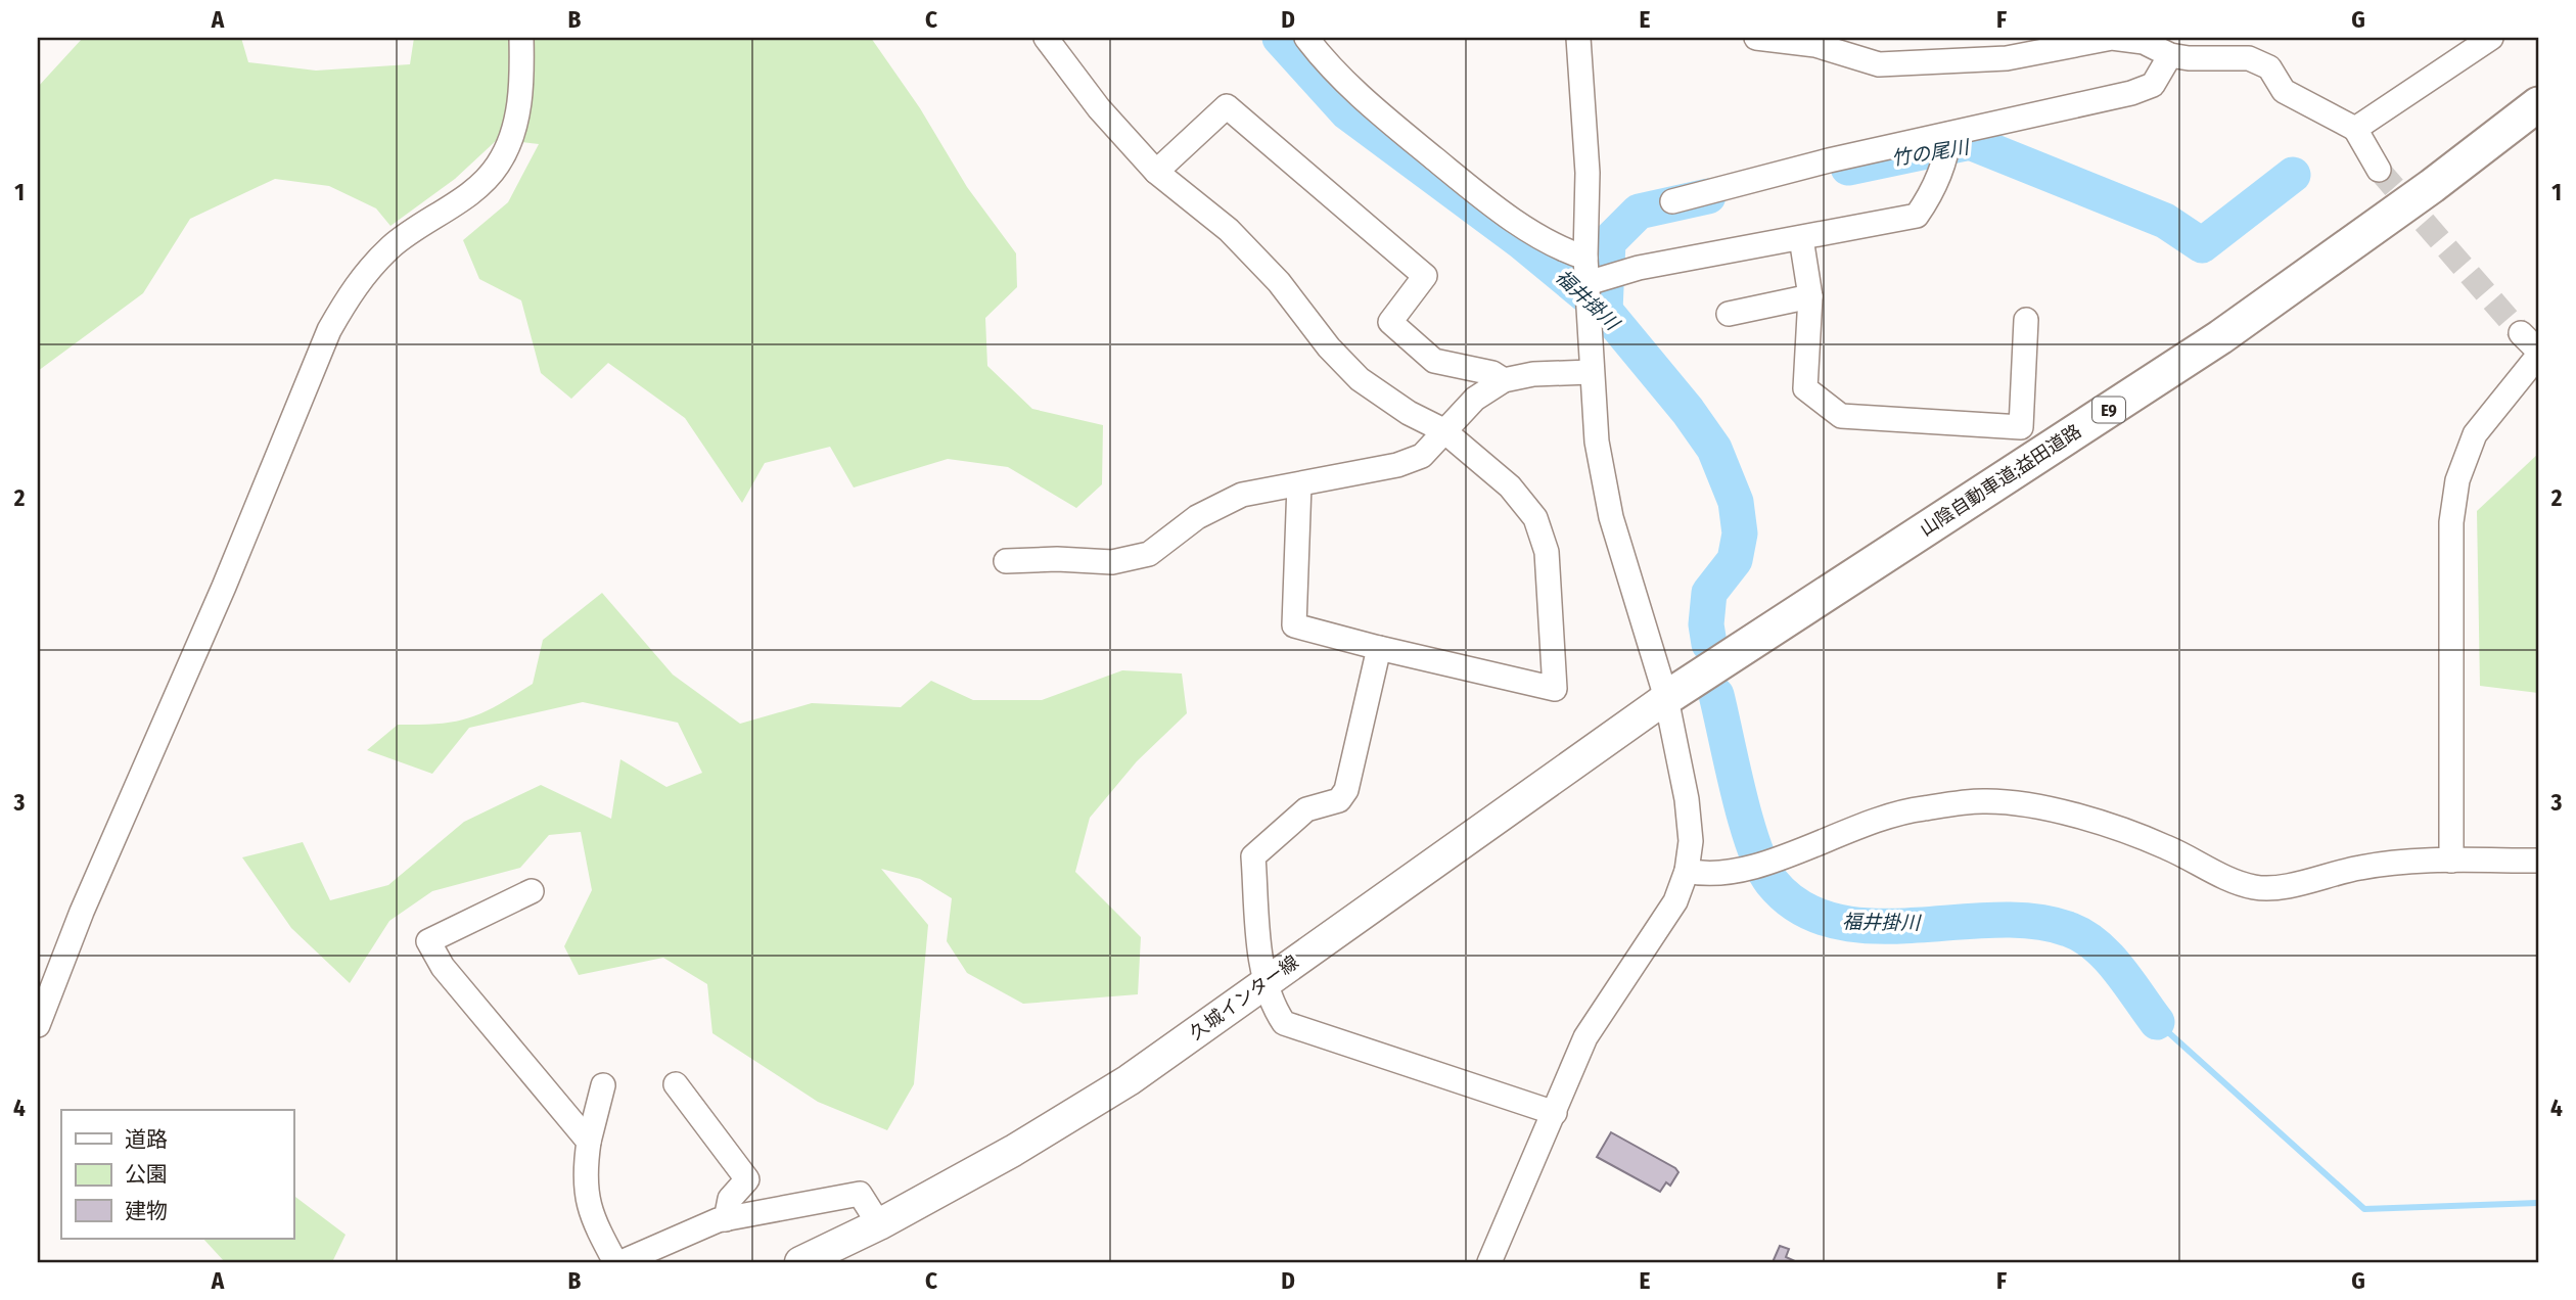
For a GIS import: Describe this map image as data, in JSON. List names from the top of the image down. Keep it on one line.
{"streets":{"highway":["E9","山陰自動車道;益田道路"],"main road":["久城インター線"]},"crossings":[["山陰自動車道;益田道路","久城インター線"]],"water":["竹の尾川","福井掛川"],"legend":["道路","公園","建物"],"grid":{"columns":["A","B","C","D","E","F","G"],"rows":["1","2","3","4"]}}
